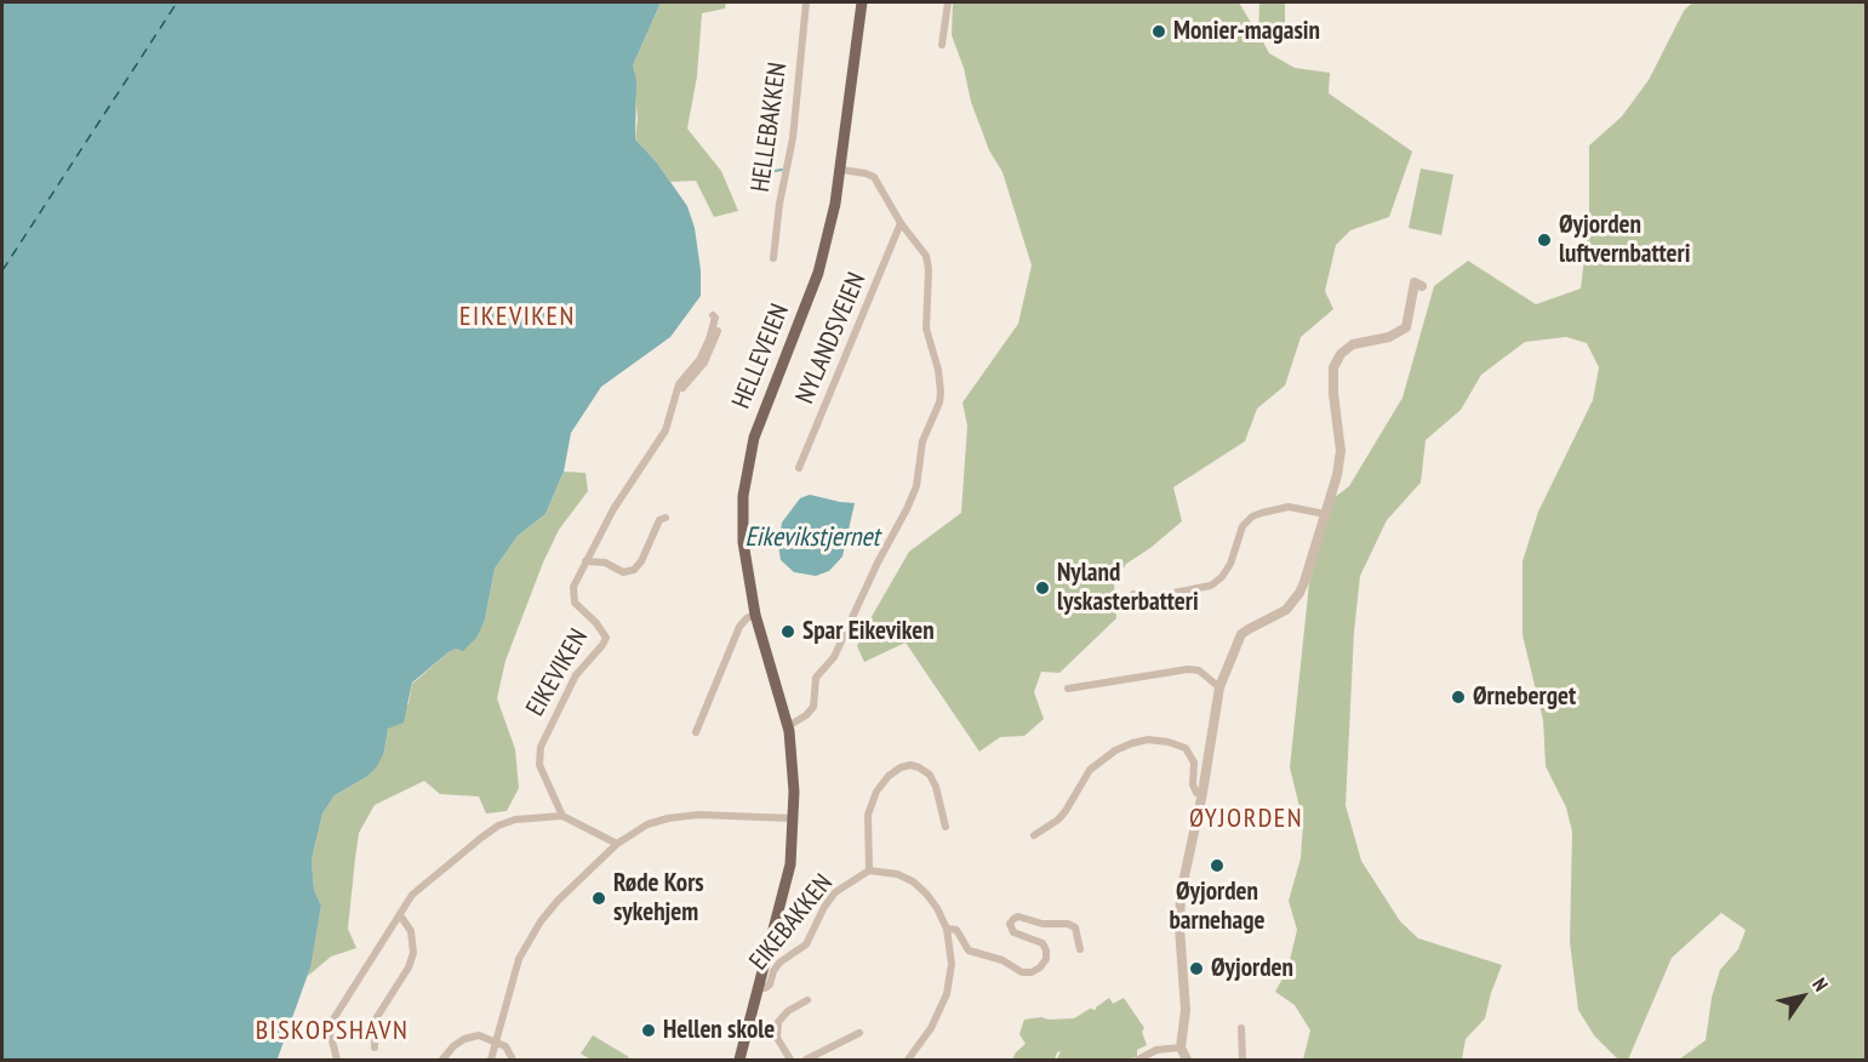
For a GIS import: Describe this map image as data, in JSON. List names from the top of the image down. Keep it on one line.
{"streets":{"main road":["HELLEVEIEN"],"street":["HELLEBAKKEN","NYLANDSVEIEN","EIKEVIKEN","EIKEBAKKEN"]},"crossings":[["HELLEVEIEN","EIKEBAKKEN"]],"districts":["EIKEVIKEN","ØYJORDEN","BISKOPSHAVN"],"water":["Eikevikstjernet"],"places":["Monier-magasin","Øyjorden luftvernbatteri","Nyland lyskasterbatteri","Spar Eikeviken","Ørneberget","Øyjorden barnehage","Røde Kors sykehjem","Øyjorden","Hellen skole"],"north":"top right"}
